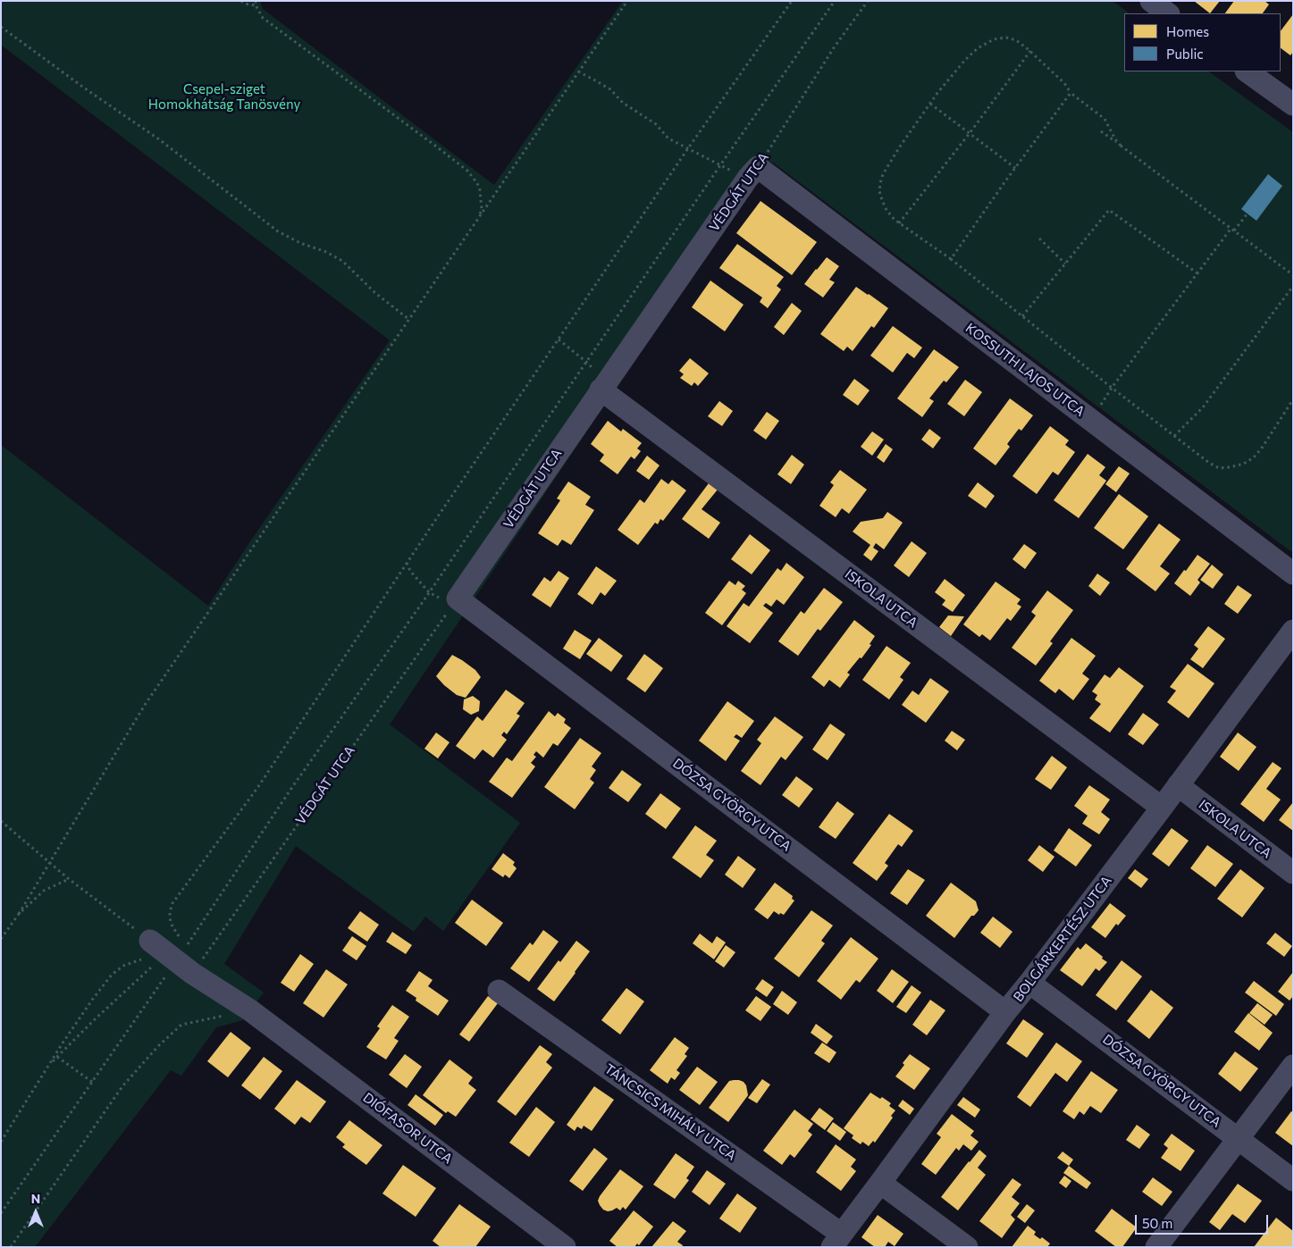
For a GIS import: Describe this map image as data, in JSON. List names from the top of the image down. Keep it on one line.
{"streets":{"street":["VÉDGÁT UTCA","KOSSUTH LAJOS UTCA","ISKOLA UTCA","DÓZSA GYÖRGY UTCA","BOLGÁRKERTÉSZ UTCA","TÁNCSICS MIHÁLY UTCA","DIÓFASOR UTCA"]},"crossings":[["VÉDGÁT UTCA","KOSSUTH LAJOS UTCA"],["VÉDGÁT UTCA","ISKOLA UTCA"],["VÉDGÁT UTCA","DÓZSA GYÖRGY UTCA"],["VÉDGÁT UTCA","DIÓFASOR UTCA"],["ISKOLA UTCA","BOLGÁRKERTÉSZ UTCA"],["DÓZSA GYÖRGY UTCA","BOLGÁRKERTÉSZ UTCA"],["BOLGÁRKERTÉSZ UTCA","TÁNCSICS MIHÁLY UTCA"]],"parks":["Csepel-sziget Homokhátság Tanösvény"],"legend":["Homes","Public"],"scale_bar":"50 m","north":"top"}
